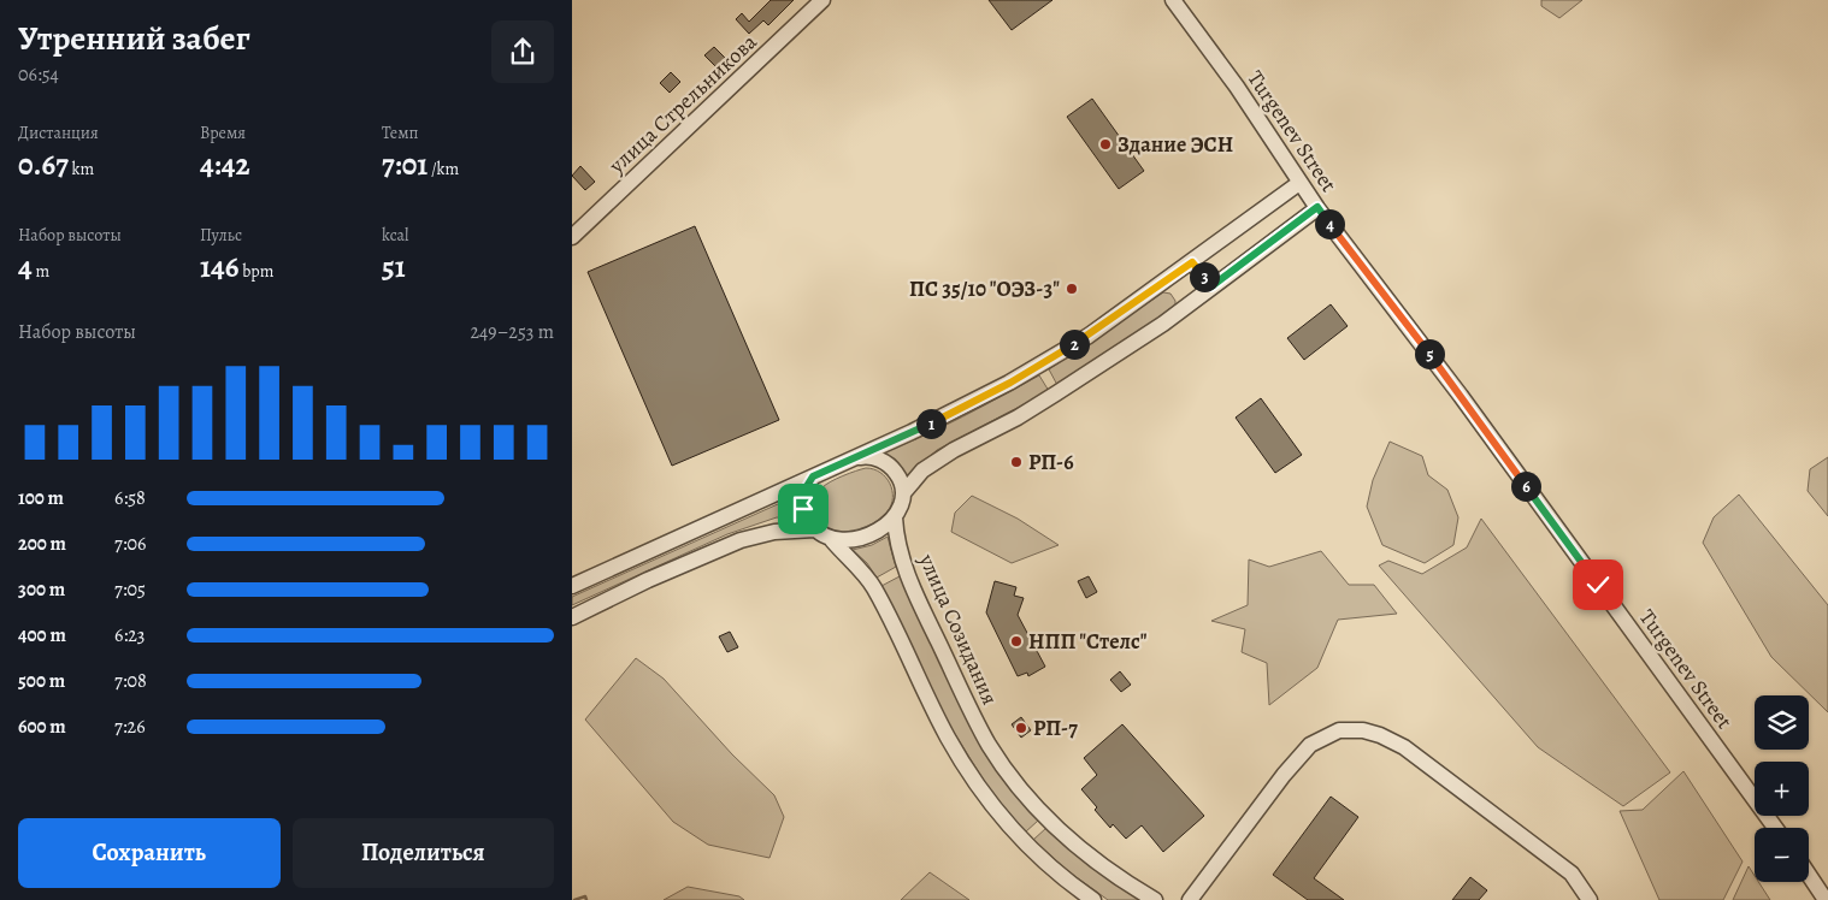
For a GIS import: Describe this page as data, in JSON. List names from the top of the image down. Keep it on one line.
{"streets":{"street":["улица Стрельникова","Turgenev Street","улица Созидания"]},"places":["Здание ЭСН","ПС 35/10 \"ОЭЗ-3\"","РП-6","НПП \"Стелс\"","РП-7"],"page":{"heading":["Утренний забег","06:54"],"stats":[["Дистанция","0.67 km"],["Время","4:42"],["Темп","7:01 /km"],["Набор высоты","4 m"],["Пульс","146 bpm"],["kcal","51"]],"pins":["4","3","2","5","1","6"],"chart":["Набор высоты","249–253 m"],"list":[{"name":"100 m","note":"6:58"},{"name":"200 m","note":"7:06"},{"name":"300 m","note":"7:05"},{"name":"400 m","note":"6:23"},{"name":"500 m","note":"7:08"},{"name":"600 m","note":"7:26"}],"map_buttons":["+","−"],"buttons":["Сохранить","Поделиться"]}}
